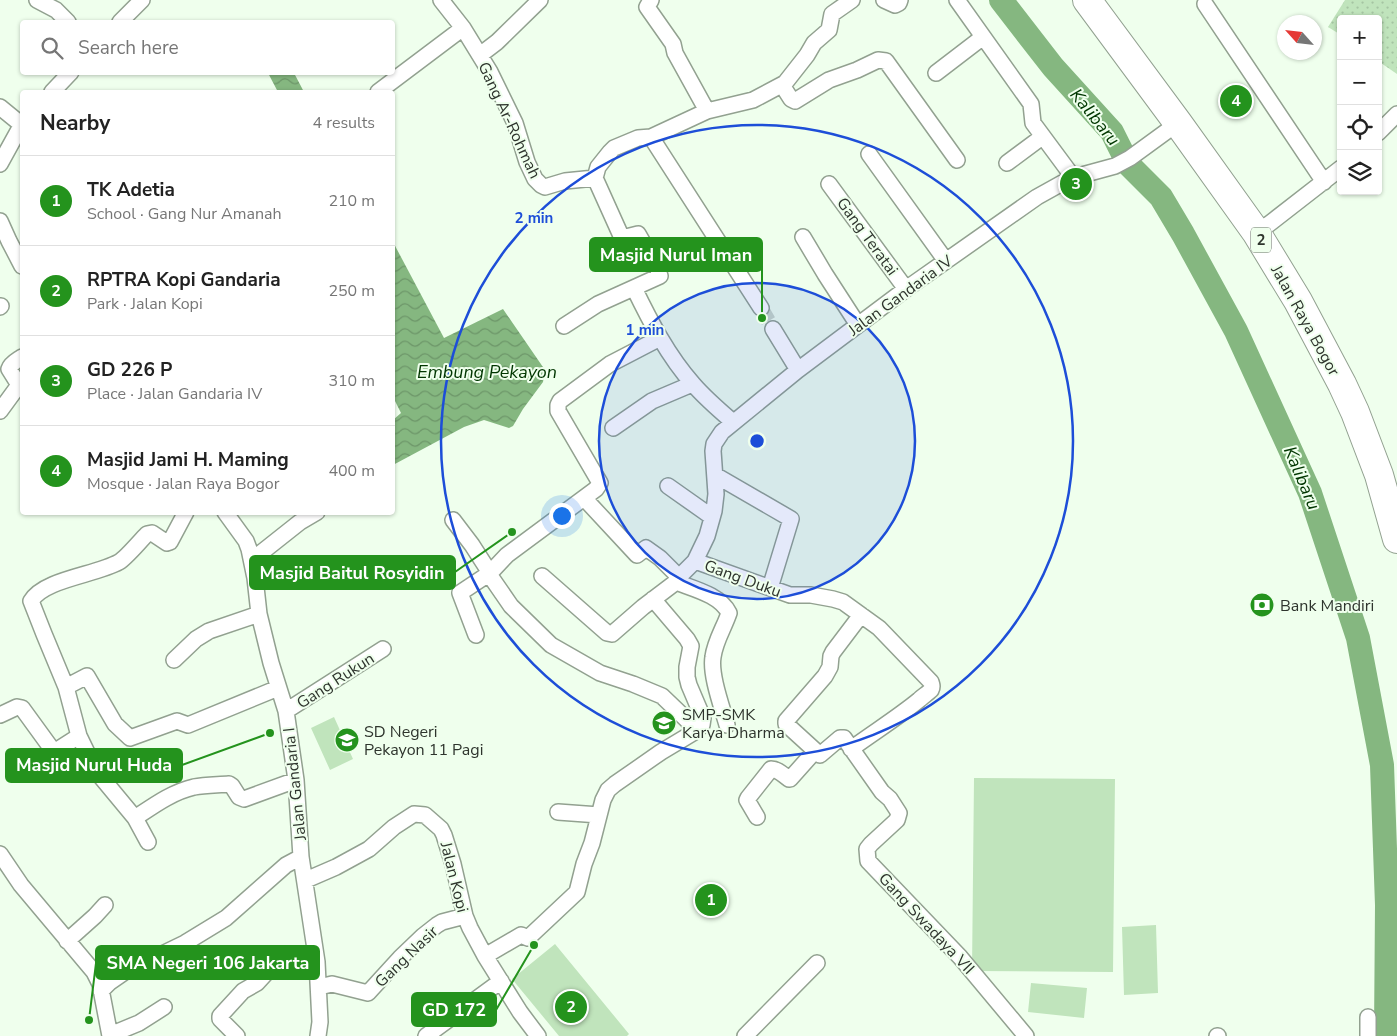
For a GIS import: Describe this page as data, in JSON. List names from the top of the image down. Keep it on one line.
{"streets":{"highway":["2","Jalan Raya Bogor"],"street":["Gang Ar-Rohmah","Gang Teratai","Jalan Gandaria IV","Gang Duku","Gang Rukun","Jalan Gandaria I","Jalan Kopi","Gang Swadaya VII","Gang Nasir"]},"crossings":[["Gang Teratai","Jalan Gandaria IV"],["Jalan Gandaria IV","Jalan Raya Bogor"],["Jalan Gandaria IV","Gang Duku"],["Gang Duku","Gang Swadaya VII"],["Gang Rukun","Jalan Gandaria I"],["Jalan Gandaria I","Jalan Kopi"],["Jalan Gandaria I","Gang Nasir"],["Jalan Kopi","Gang Nasir"]],"water":["Kalibaru","Embung Pekayon"],"places":{"other":["Masjid Nurul Iman","Masjid Baitul Rosyidin","Masjid Nurul Huda","GD 172","SMA Negeri 106 Jakarta"],"bank":["Bank Mandiri"],"school or university":["SMP-SMK Karya Dharma","SD Negeri Pekayon 11 Pagi"]},"north":"top left","page":{"map_buttons":["+","−"],"search":"Search here","pins":["4","3","1","2"],"heading":["Nearby","4 results"],"list":[{"mark":"1","name":"TK Adetia","note":"School · Gang Nur Amanah","value":"210 m"},{"mark":"2","name":"RPTRA Kopi Gandaria","note":"Park · Jalan Kopi","value":"250 m"},{"mark":"3","name":"GD 226 P","note":"Place · Jalan Gandaria IV","value":"310 m"},{"mark":"4","name":"Masjid Jami H. Maming","note":"Mosque · Jalan Raya Bogor","value":"400 m"}]},"rings":["2 min","1 min"]}
